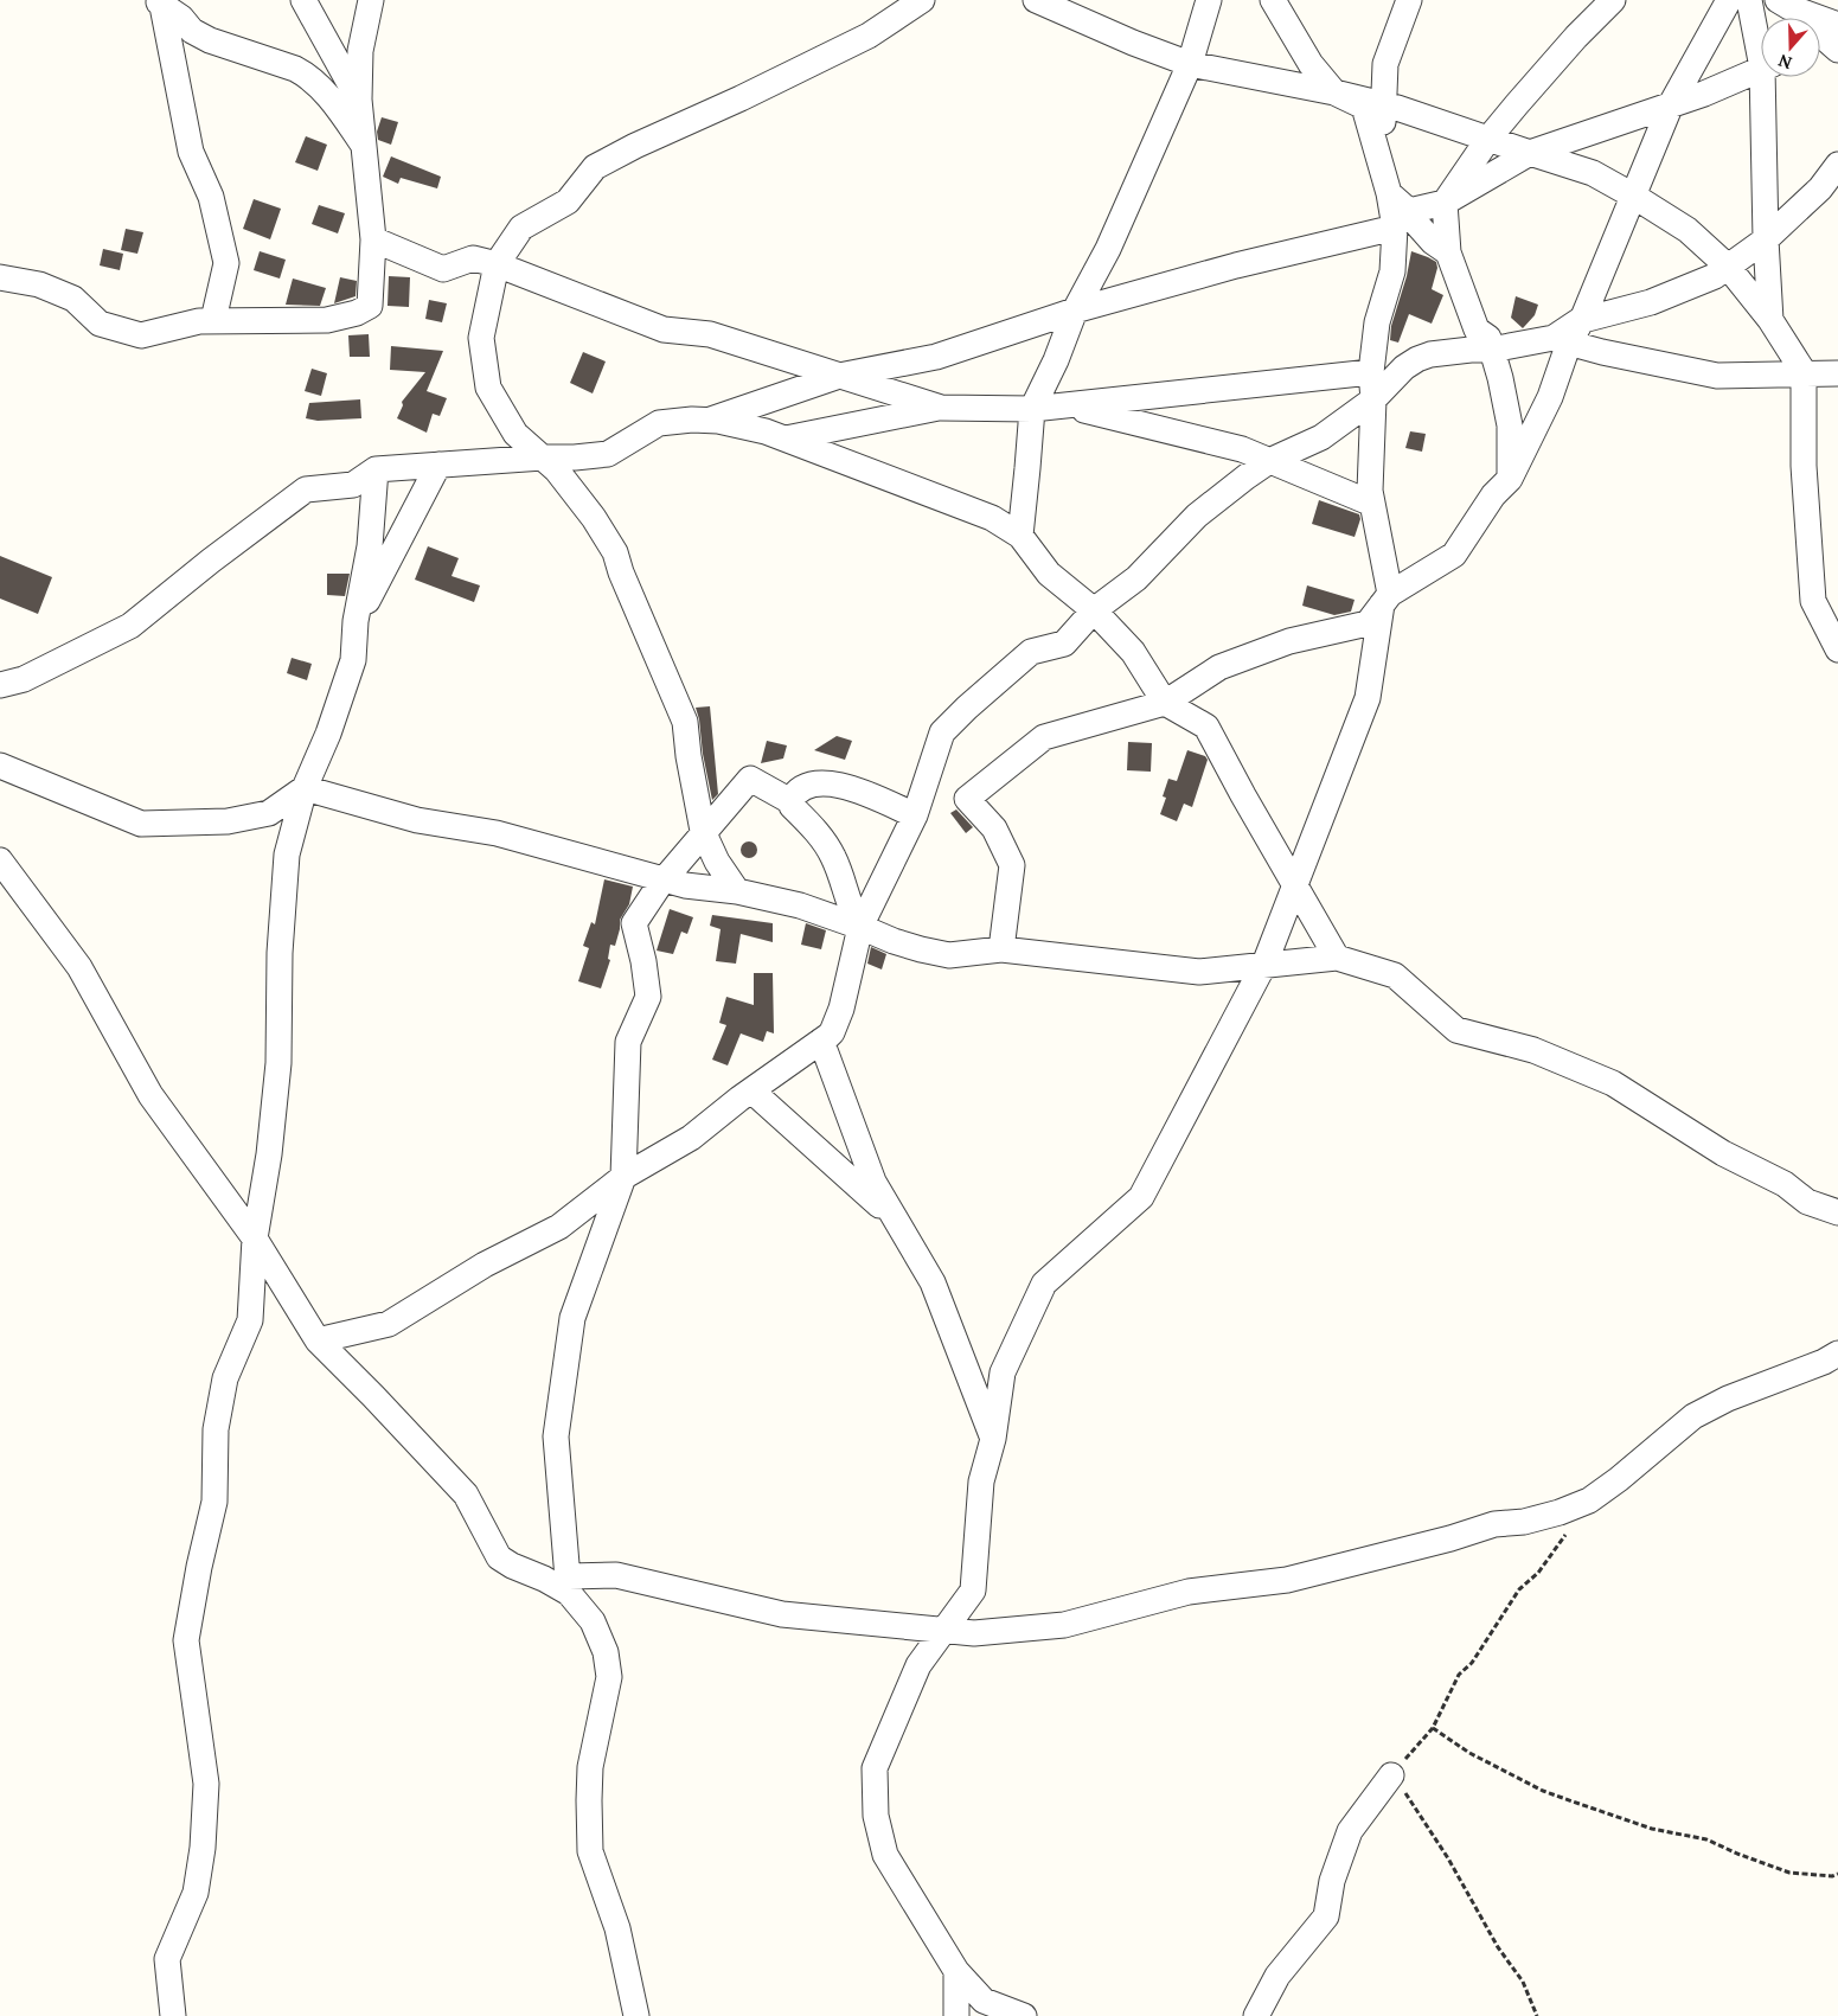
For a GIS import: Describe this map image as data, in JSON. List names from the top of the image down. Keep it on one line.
{"north":"bottom"}
